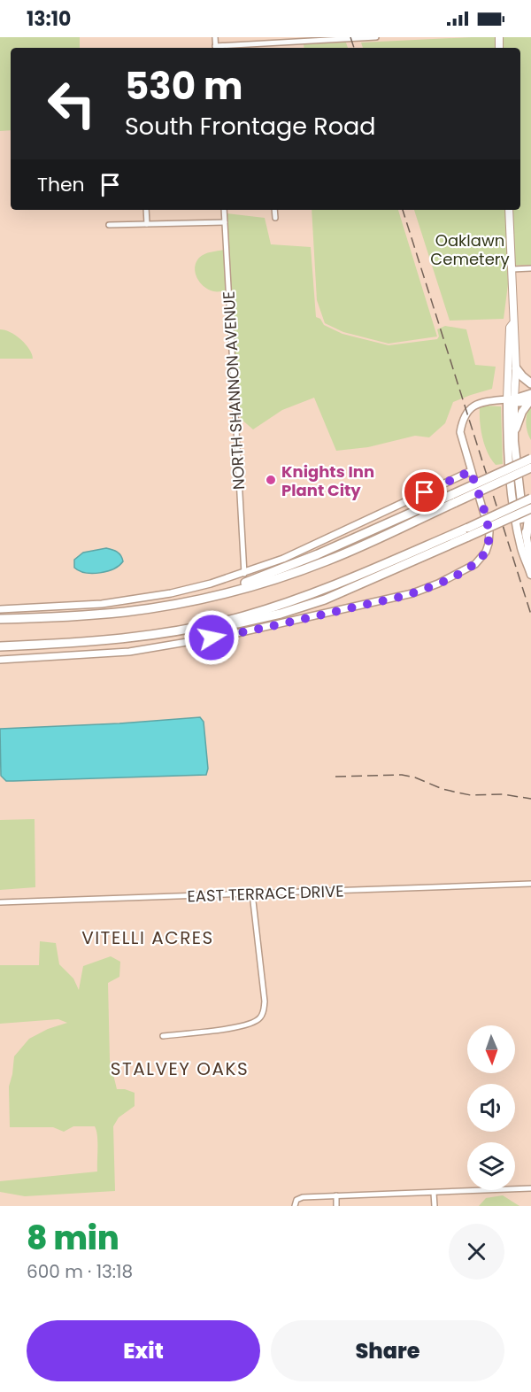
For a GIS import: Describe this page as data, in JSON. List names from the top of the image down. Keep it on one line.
{"streets":{"street":["NORTH SHANNON AVENUE","EAST TERRACE DRIVE"]},"districts":["VITELLI ACRES","STALVEY OAKS"],"parks":["Oaklawn Cemetery"],"places":["Knights Inn Plant City"],"north":"bottom","page":{"status":"13:10","turn":["530 m","South Frontage Road"],"then":"Then","heading":["8 min","600 m · 13:18"],"buttons":["Exit","Share"]}}
